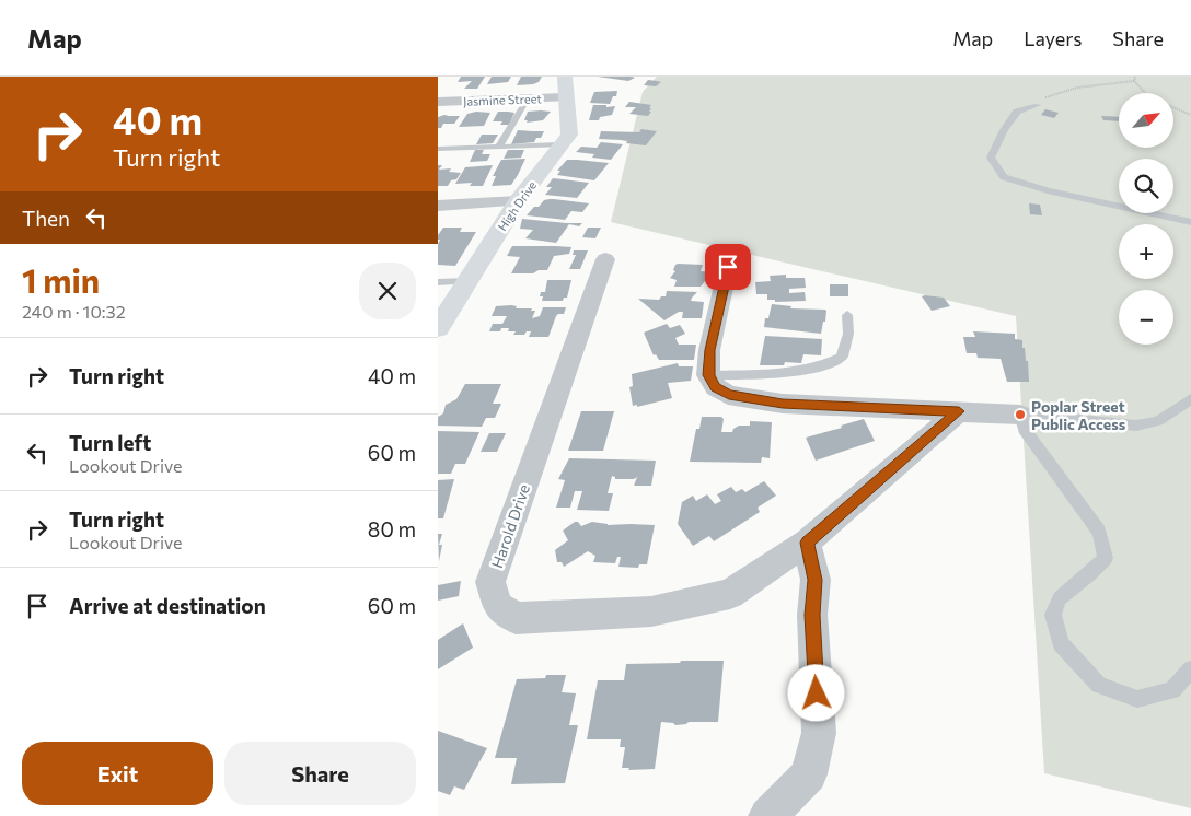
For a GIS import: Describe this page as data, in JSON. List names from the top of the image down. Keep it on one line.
{"streets":{"street":["Jasmine Street","High Drive","Harold Drive"]},"crossings":[["Jasmine Street","High Drive"]],"places":["Poplar Street Public Access"],"north":"top right","page":{"header":"Map","nav":["Map","Layers","Share"],"turn":["40 m","Turn right"],"map_buttons":["+","−"],"then":"Then","heading":["1 min","240 m · 10:32"],"list":[{"name":"Turn right","value":"40 m"},{"name":"Turn left","note":"Lookout Drive","value":"60 m"},{"name":"Turn right","note":"Lookout Drive","value":"80 m"},{"name":"Arrive at destination","value":"60 m"}],"buttons":["Exit","Share"]}}
